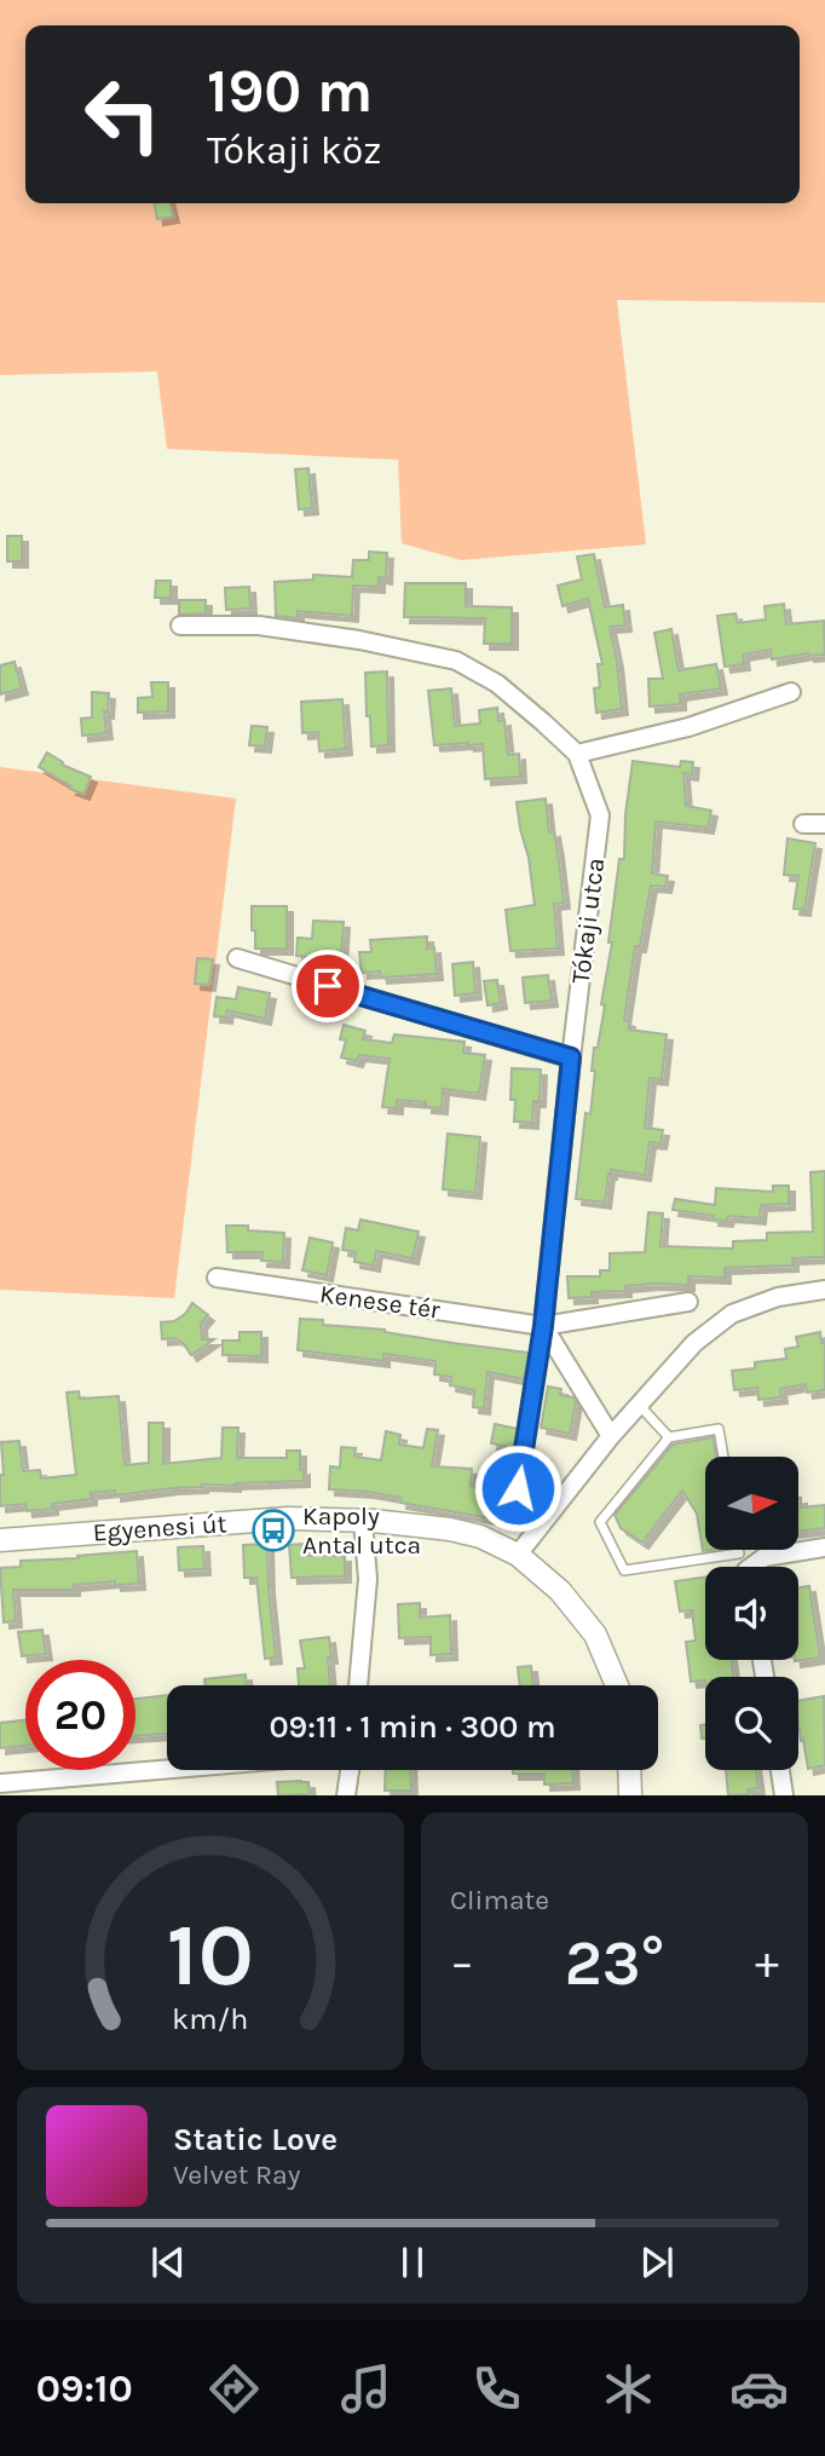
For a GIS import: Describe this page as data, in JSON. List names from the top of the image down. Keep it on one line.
{"streets":{"street":["Tókaji utca","Kenese tér","Egyenesi út"]},"crossings":[["Tókaji utca","Kenese tér"]],"places":{"bus stop":["Kapoly Antal utca"]},"north":"right","page":{"turn":["190 m","Tókaji köz"],"limit":"20","trip":"09:11 · 1 min · 300 m","tile":"Climate","heat":["−","23°","+"],"song":["Static Love","Velvet Ray"],"tabs":"09:10","gauge":["10","km/h"]}}
